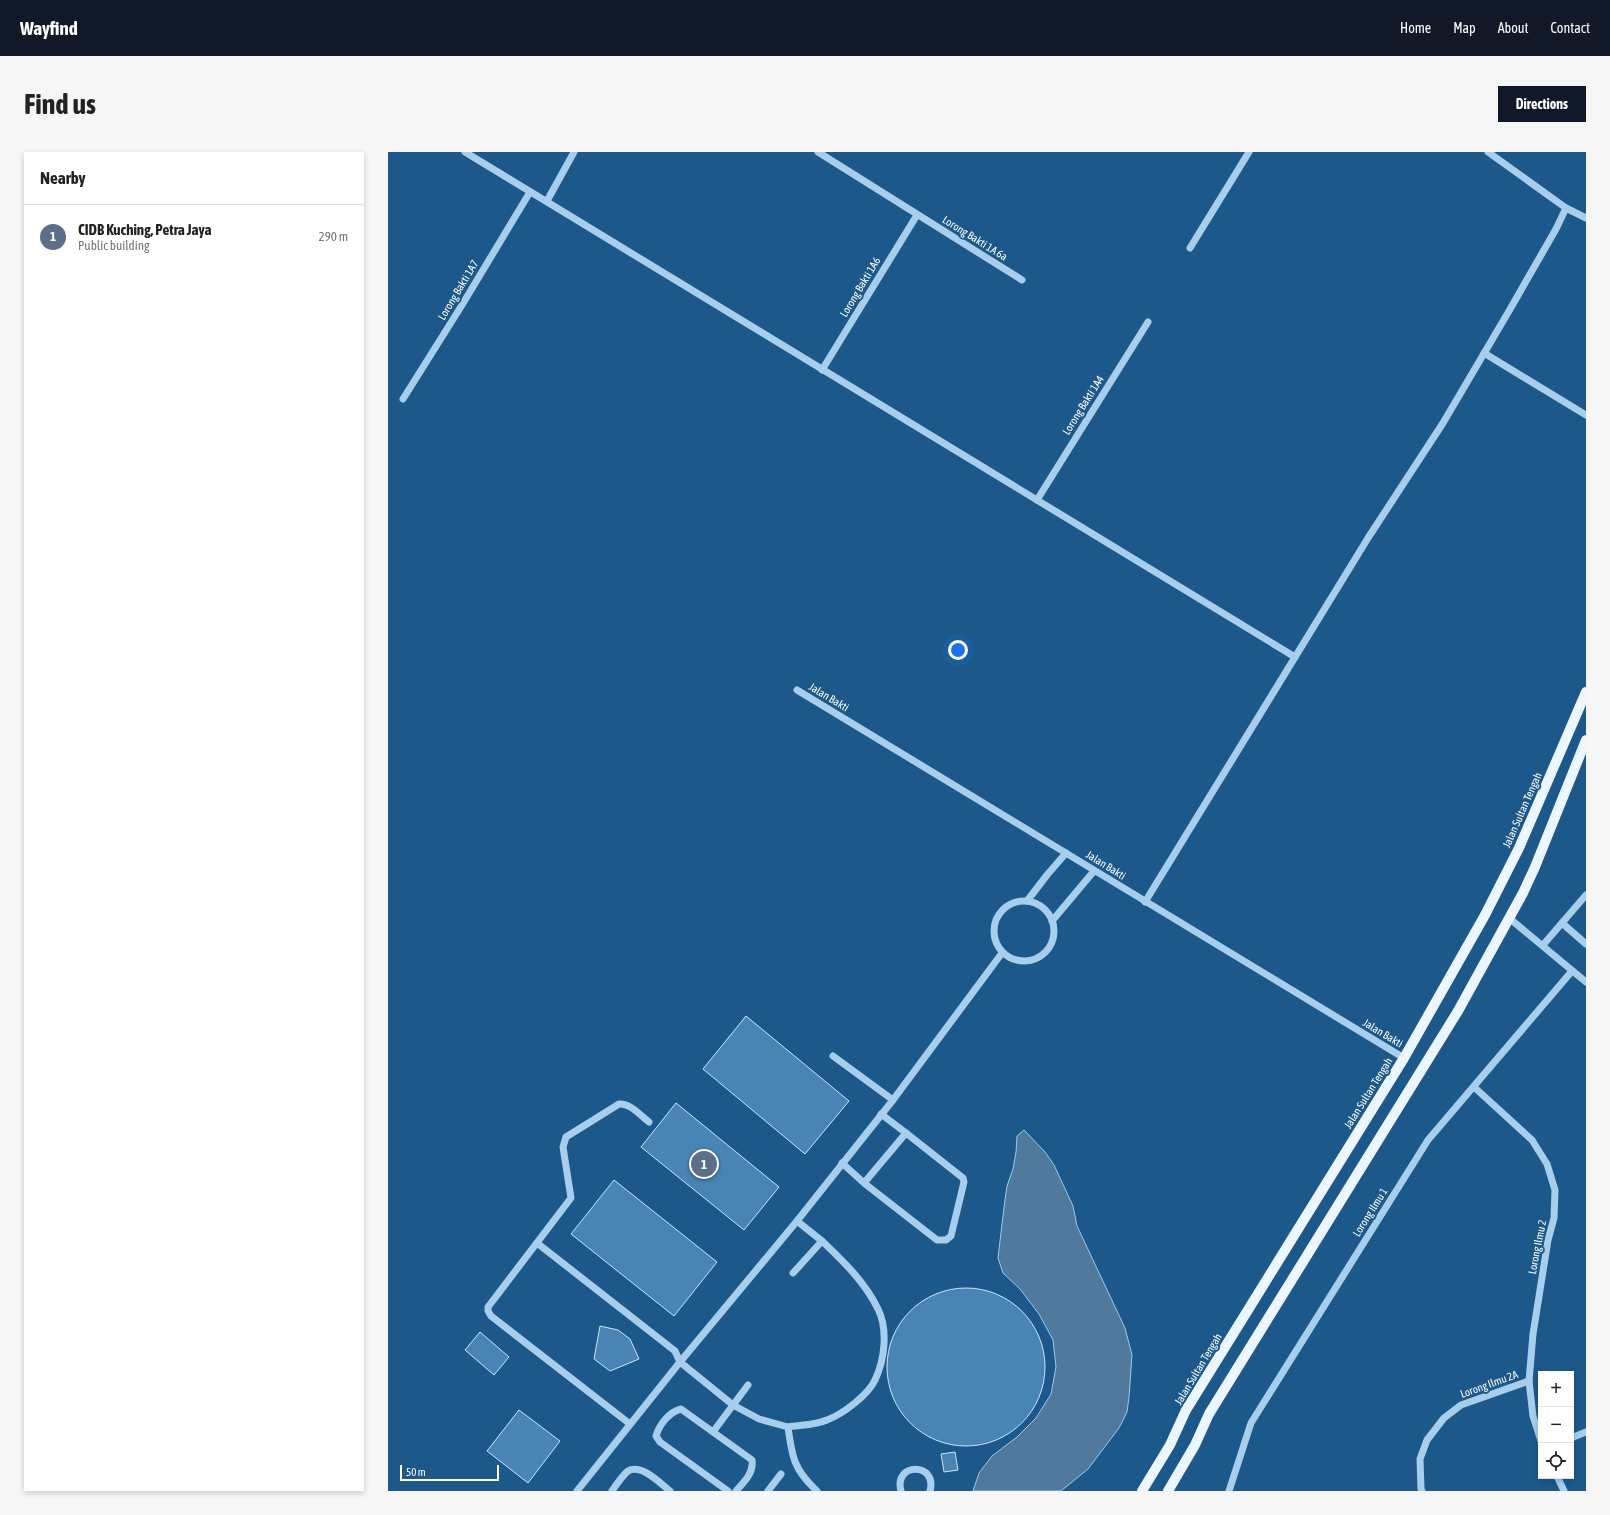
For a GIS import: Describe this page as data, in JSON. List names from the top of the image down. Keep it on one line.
{"streets":{"main road":["Jalan Sultan Tengah"],"street":["Lorong Bakti 1A 6a","Lorong Bakti 1A6","Lorong Bakti 1A7","Lorong Bakti 1A4","Jalan Bakti","Lorong Ilmu 1","Lorong Ilmu 2","Lorong Ilmu 2A"]},"crossings":[["Lorong Bakti 1A 6a","Lorong Bakti 1A6"],["Jalan Bakti","Jalan Sultan Tengah"],["Lorong Ilmu 1","Lorong Ilmu 2"],["Lorong Ilmu 2","Lorong Ilmu 2A"]],"scale_bar":"50 m","page":{"header":"Wayfind","nav":["Home","Map","About","Contact"],"buttons":"Directions","title":"Find us","heading":"Nearby","list":[{"mark":"1","name":"CIDB Kuching, Petra Jaya","note":"Public building","value":"290 m"}],"pins":"1","map_buttons":["+","−"],"scale":"50 m"}}
